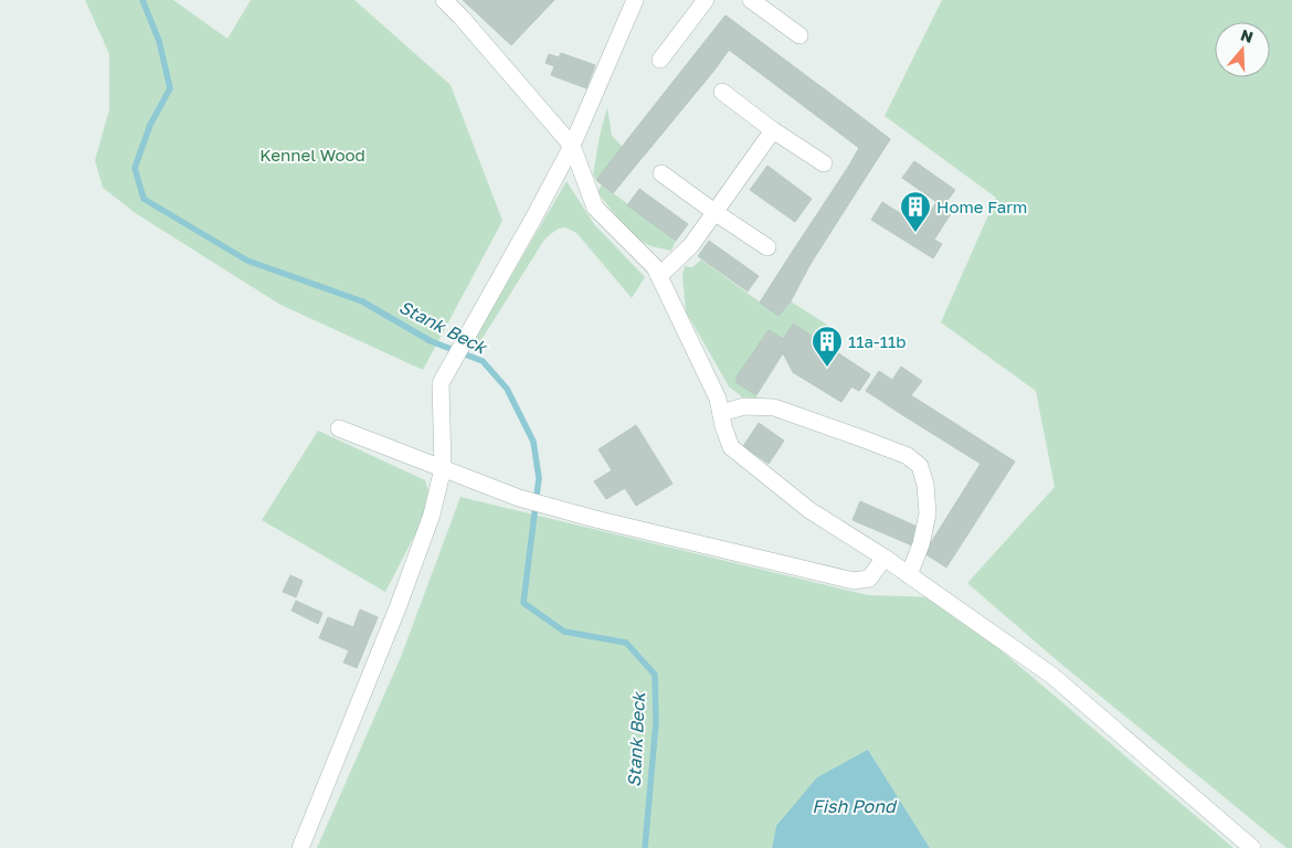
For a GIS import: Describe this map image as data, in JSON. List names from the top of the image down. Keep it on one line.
{"water":["Stank Beck","Fish Pond"],"parks":["Kennel Wood"],"places":{"building":["Home Farm","11a-11b"]},"north":"top"}
